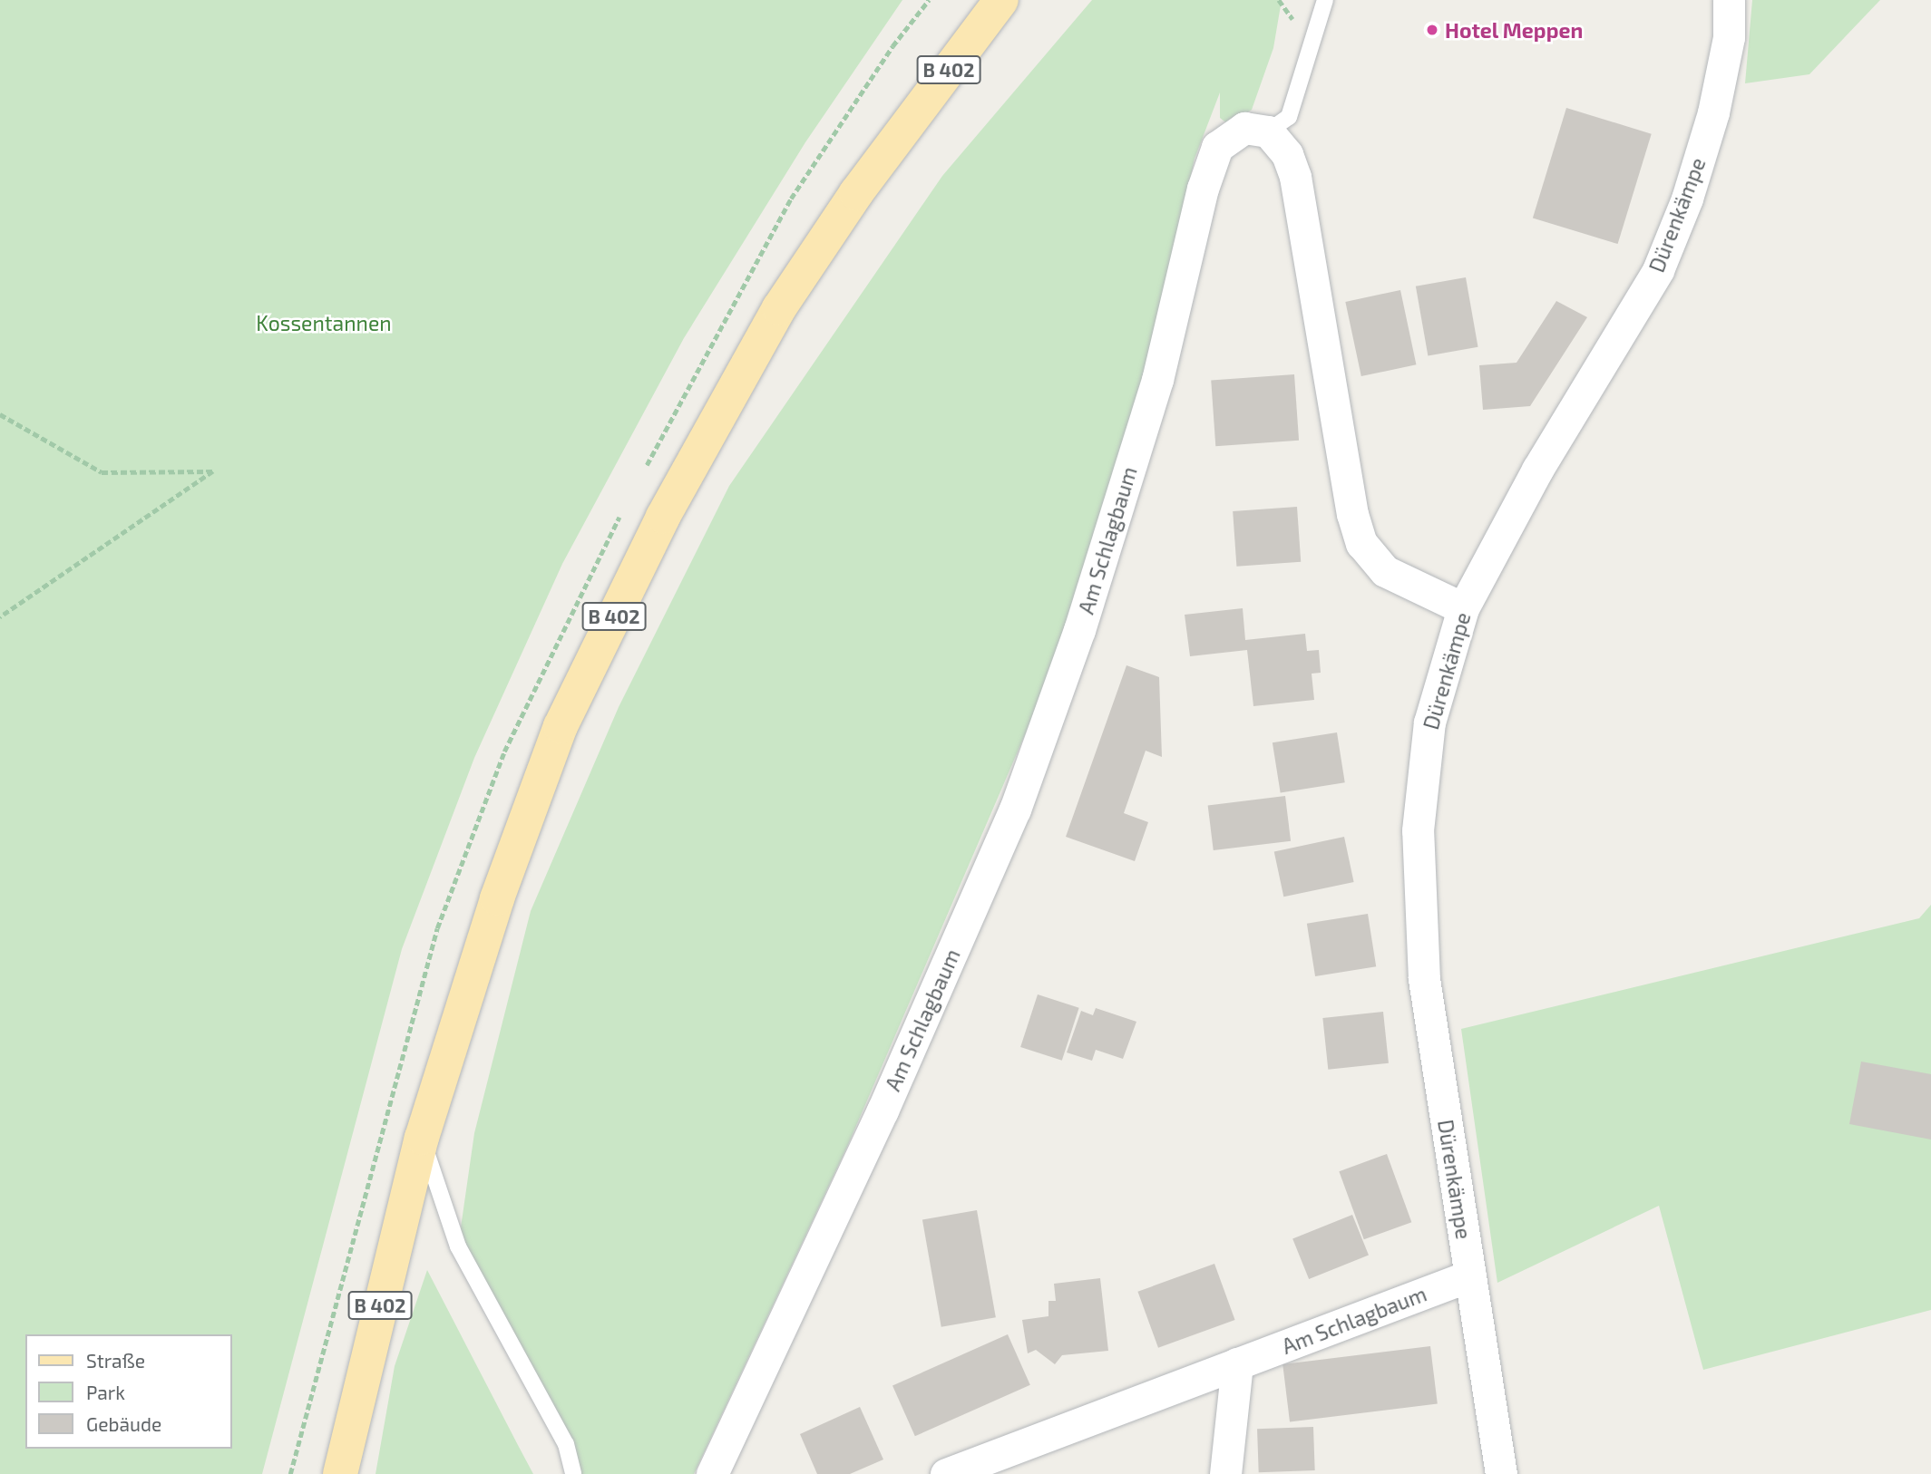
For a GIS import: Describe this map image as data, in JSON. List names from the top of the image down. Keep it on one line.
{"streets":{"main road":["B 402"],"street":["Dürenkämpe","Am Schlagbaum"]},"crossings":[["Dürenkämpe","Am Schlagbaum"]],"parks":["Kossentannen"],"places":["Hotel Meppen"],"legend":["Straße","Park","Gebäude"]}
